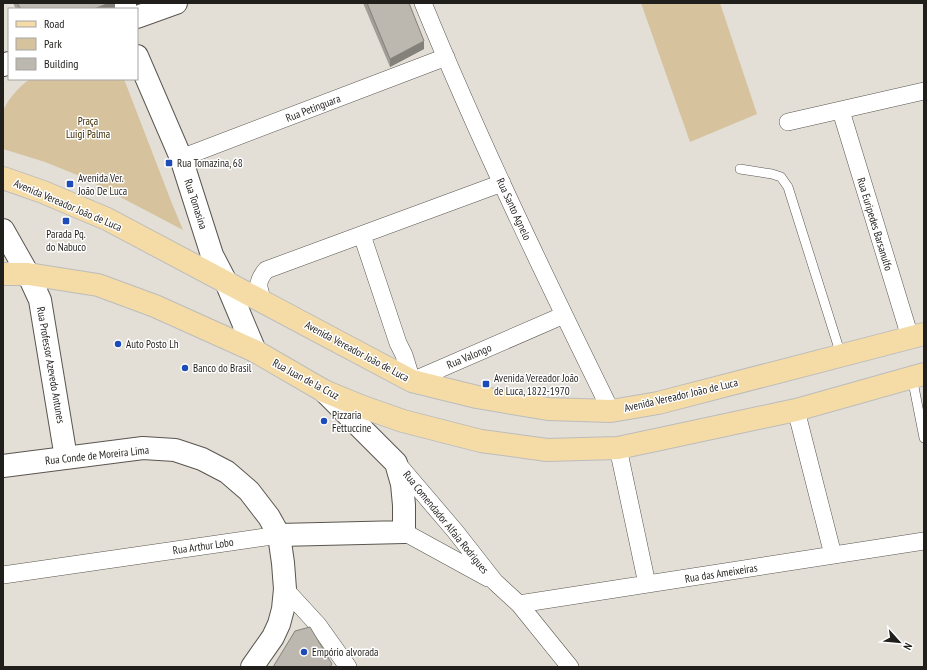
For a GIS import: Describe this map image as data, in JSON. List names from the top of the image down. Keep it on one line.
{"streets":{"main road":["Avenida Vereador João de Luca","Rua Juan de la Cruz"],"street":["Rua Petinguara","Rua Tomasina","Rua Santo Agnelo","Rua Euripedes Barsanulfo","Rua Valongo","Rua Professor Azevedo Antunes","Rua Conde de Moreira Lima","Rua Comendador Alfaia Rodrigues","Rua Arthur Lobo","Rua das Ameixeiras"]},"crossings":[["Rua Petinguara","Rua Tomasina"],["Rua Petinguara","Rua Santo Agnelo"],["Rua Tomasina","Avenida Vereador João de Luca"],["Rua Tomasina","Rua Juan de la Cruz"],["Avenida Vereador João de Luca","Rua Santo Agnelo"],["Avenida Vereador João de Luca","Rua Euripedes Barsanulfo"],["Avenida Vereador João de Luca","Rua Valongo"],["Rua Santo Agnelo","Rua Valongo"],["Rua Professor Azevedo Antunes","Rua Juan de la Cruz"],["Rua Professor Azevedo Antunes","Rua Conde de Moreira Lima"],["Rua Juan de la Cruz","Rua Comendador Alfaia Rodrigues"],["Rua Conde de Moreira Lima","Rua Arthur Lobo"],["Rua Comendador Alfaia Rodrigues","Rua Arthur Lobo"],["Rua Comendador Alfaia Rodrigues","Rua das Ameixeiras"]],"parks":["Praça Luigi Palma"],"places":{"transit":["Rua Tomazina, 68","Avenida Ver. João De Luca","Parada Pq. do Nabuco","Avenida Vereador João de Luca, 1822-1970"],"other":["Auto Posto Lh","Banco do Brasil","Pizzaria Fettuccine","Empório alvorada"]},"legend":["Road","Park","Building"],"north":"bottom right"}
